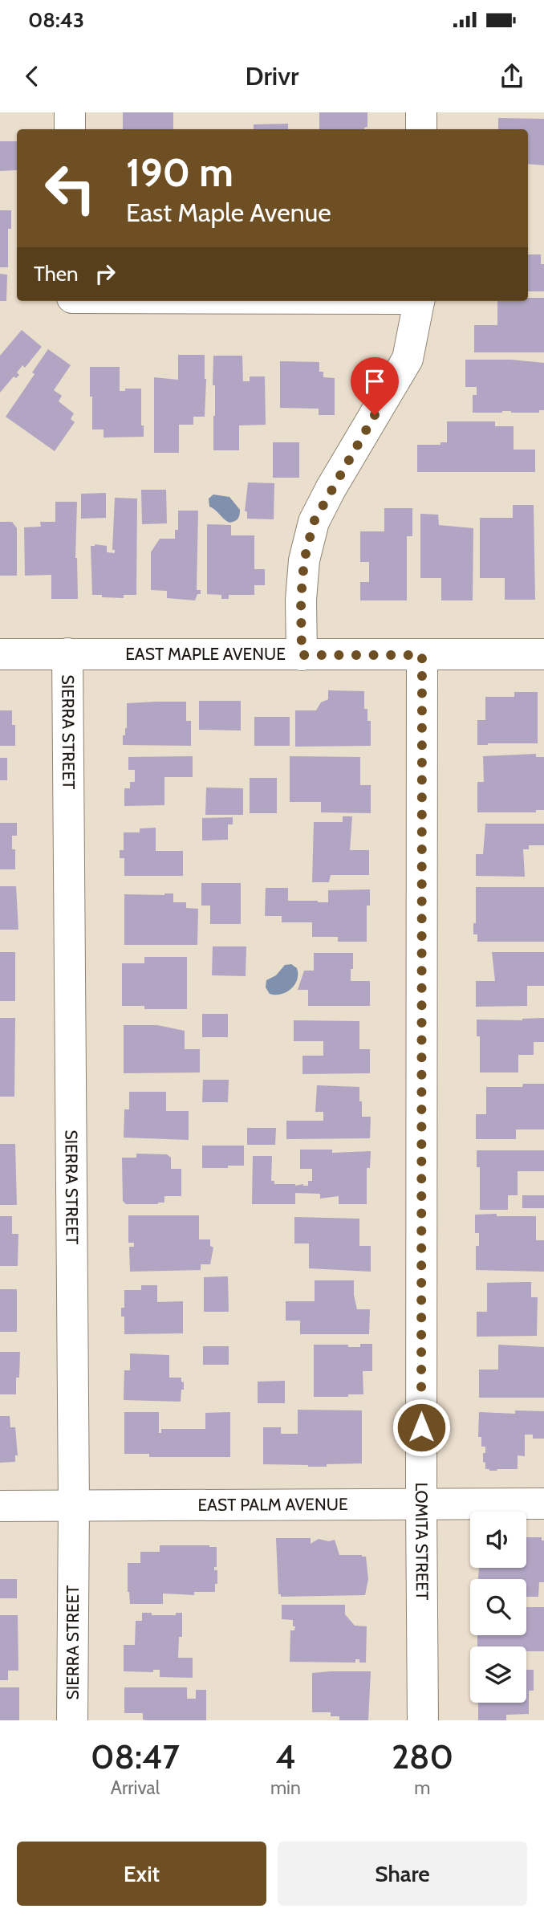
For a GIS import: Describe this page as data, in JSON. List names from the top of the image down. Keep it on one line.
{"streets":{"street":["EAST MAPLE AVENUE","SIERRA STREET","EAST PALM AVENUE","LOMITA STREET"]},"crossings":[["EAST MAPLE AVENUE","SIERRA STREET"],["EAST MAPLE AVENUE","LOMITA STREET"],["SIERRA STREET","EAST PALM AVENUE"],["EAST PALM AVENUE","LOMITA STREET"]],"page":{"status":"08:43","header":"Drivr","turn":["190 m","East Maple Avenue"],"then":"Then","eta":["08:47","Arrival","4","min","280","m"],"buttons":["Exit","Share"]}}
